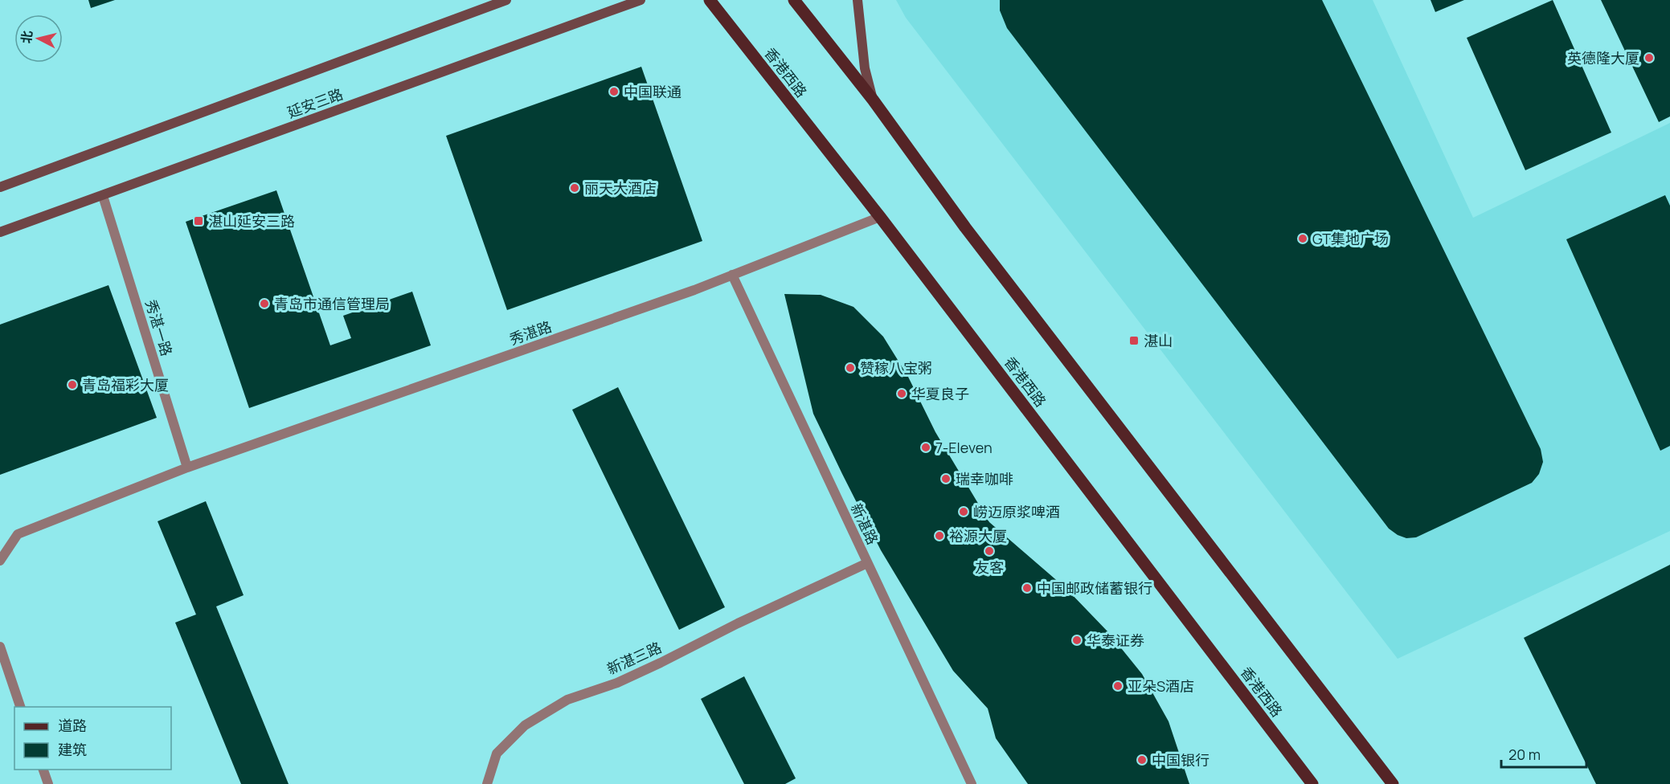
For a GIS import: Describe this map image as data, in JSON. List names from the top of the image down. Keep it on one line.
{"streets":{"main road":["香港西路","延安三路"],"street":["秀湛一路","秀湛路","新湛路","新湛三路"]},"crossings":[["香港西路","秀湛路"],["延安三路","秀湛一路"],["秀湛一路","秀湛路"],["秀湛路","新湛路"],["新湛路","新湛三路"]],"places":{"other":["英德隆大厦","中国联通","丽天大酒店","GT集地广场","青岛市通信管理局","赞稼八宝粥","青岛福彩大厦","华夏良子","7-Eleven","瑞幸咖啡","崂迈原浆啤酒","裕源大厦","友客","中国邮政储蓄银行","华泰证券","亚朵S酒店","中国银行"],"transit":["湛山延安三路","湛山"]},"legend":["道路","建筑"],"scale_bar":"20 m","north":"left"}
